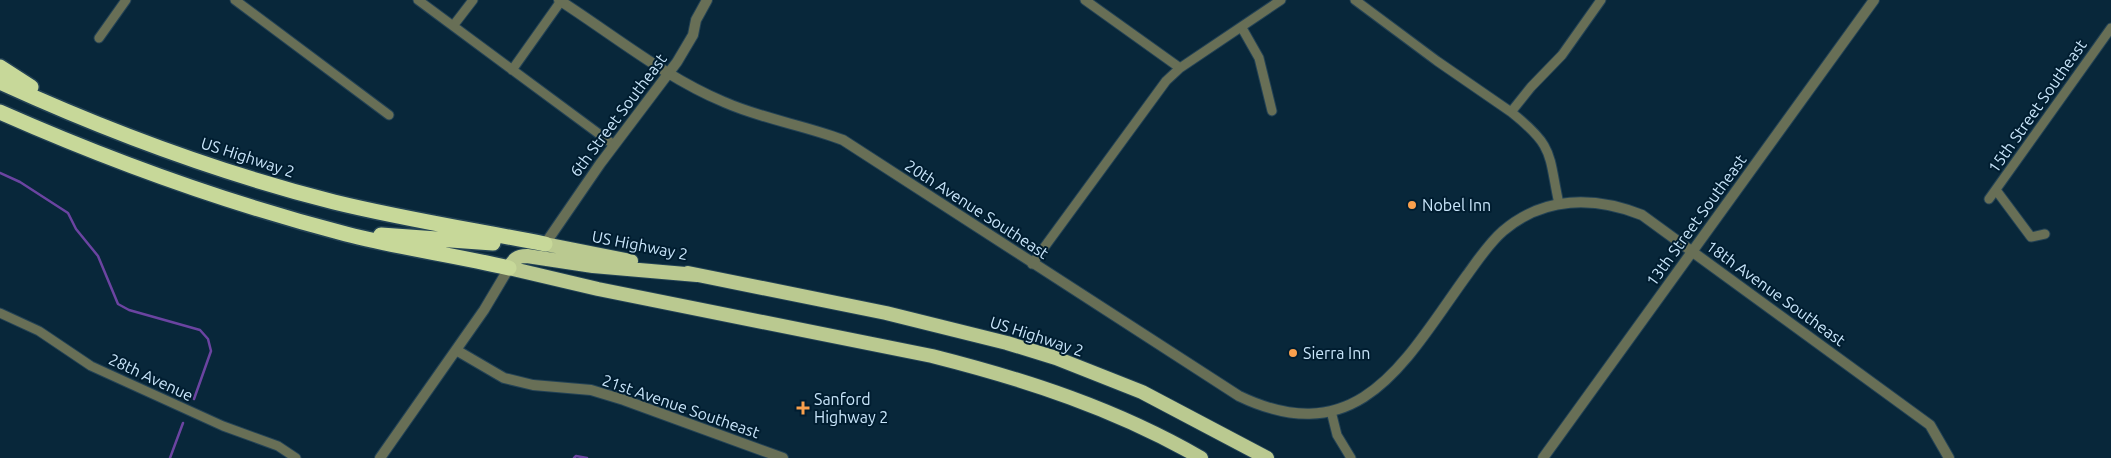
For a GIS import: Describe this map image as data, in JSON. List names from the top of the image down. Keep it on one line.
{"streets":{"highway":["US Highway 2"],"street":["15th Street Southeast","6th Street Southeast","20th Avenue Southeast","13th Street Southeast","18th Avenue Southeast","28th Avenue","21st Avenue Southeast"]},"crossings":[["6th Street Southeast","US Highway 2"],["6th Street Southeast","20th Avenue Southeast"],["20th Avenue Southeast","18th Avenue Southeast"],["13th Street Southeast","18th Avenue Southeast"]],"places":{"other":["Nobel Inn","Sierra Inn"],"health":["Sanford Highway 2"]}}
